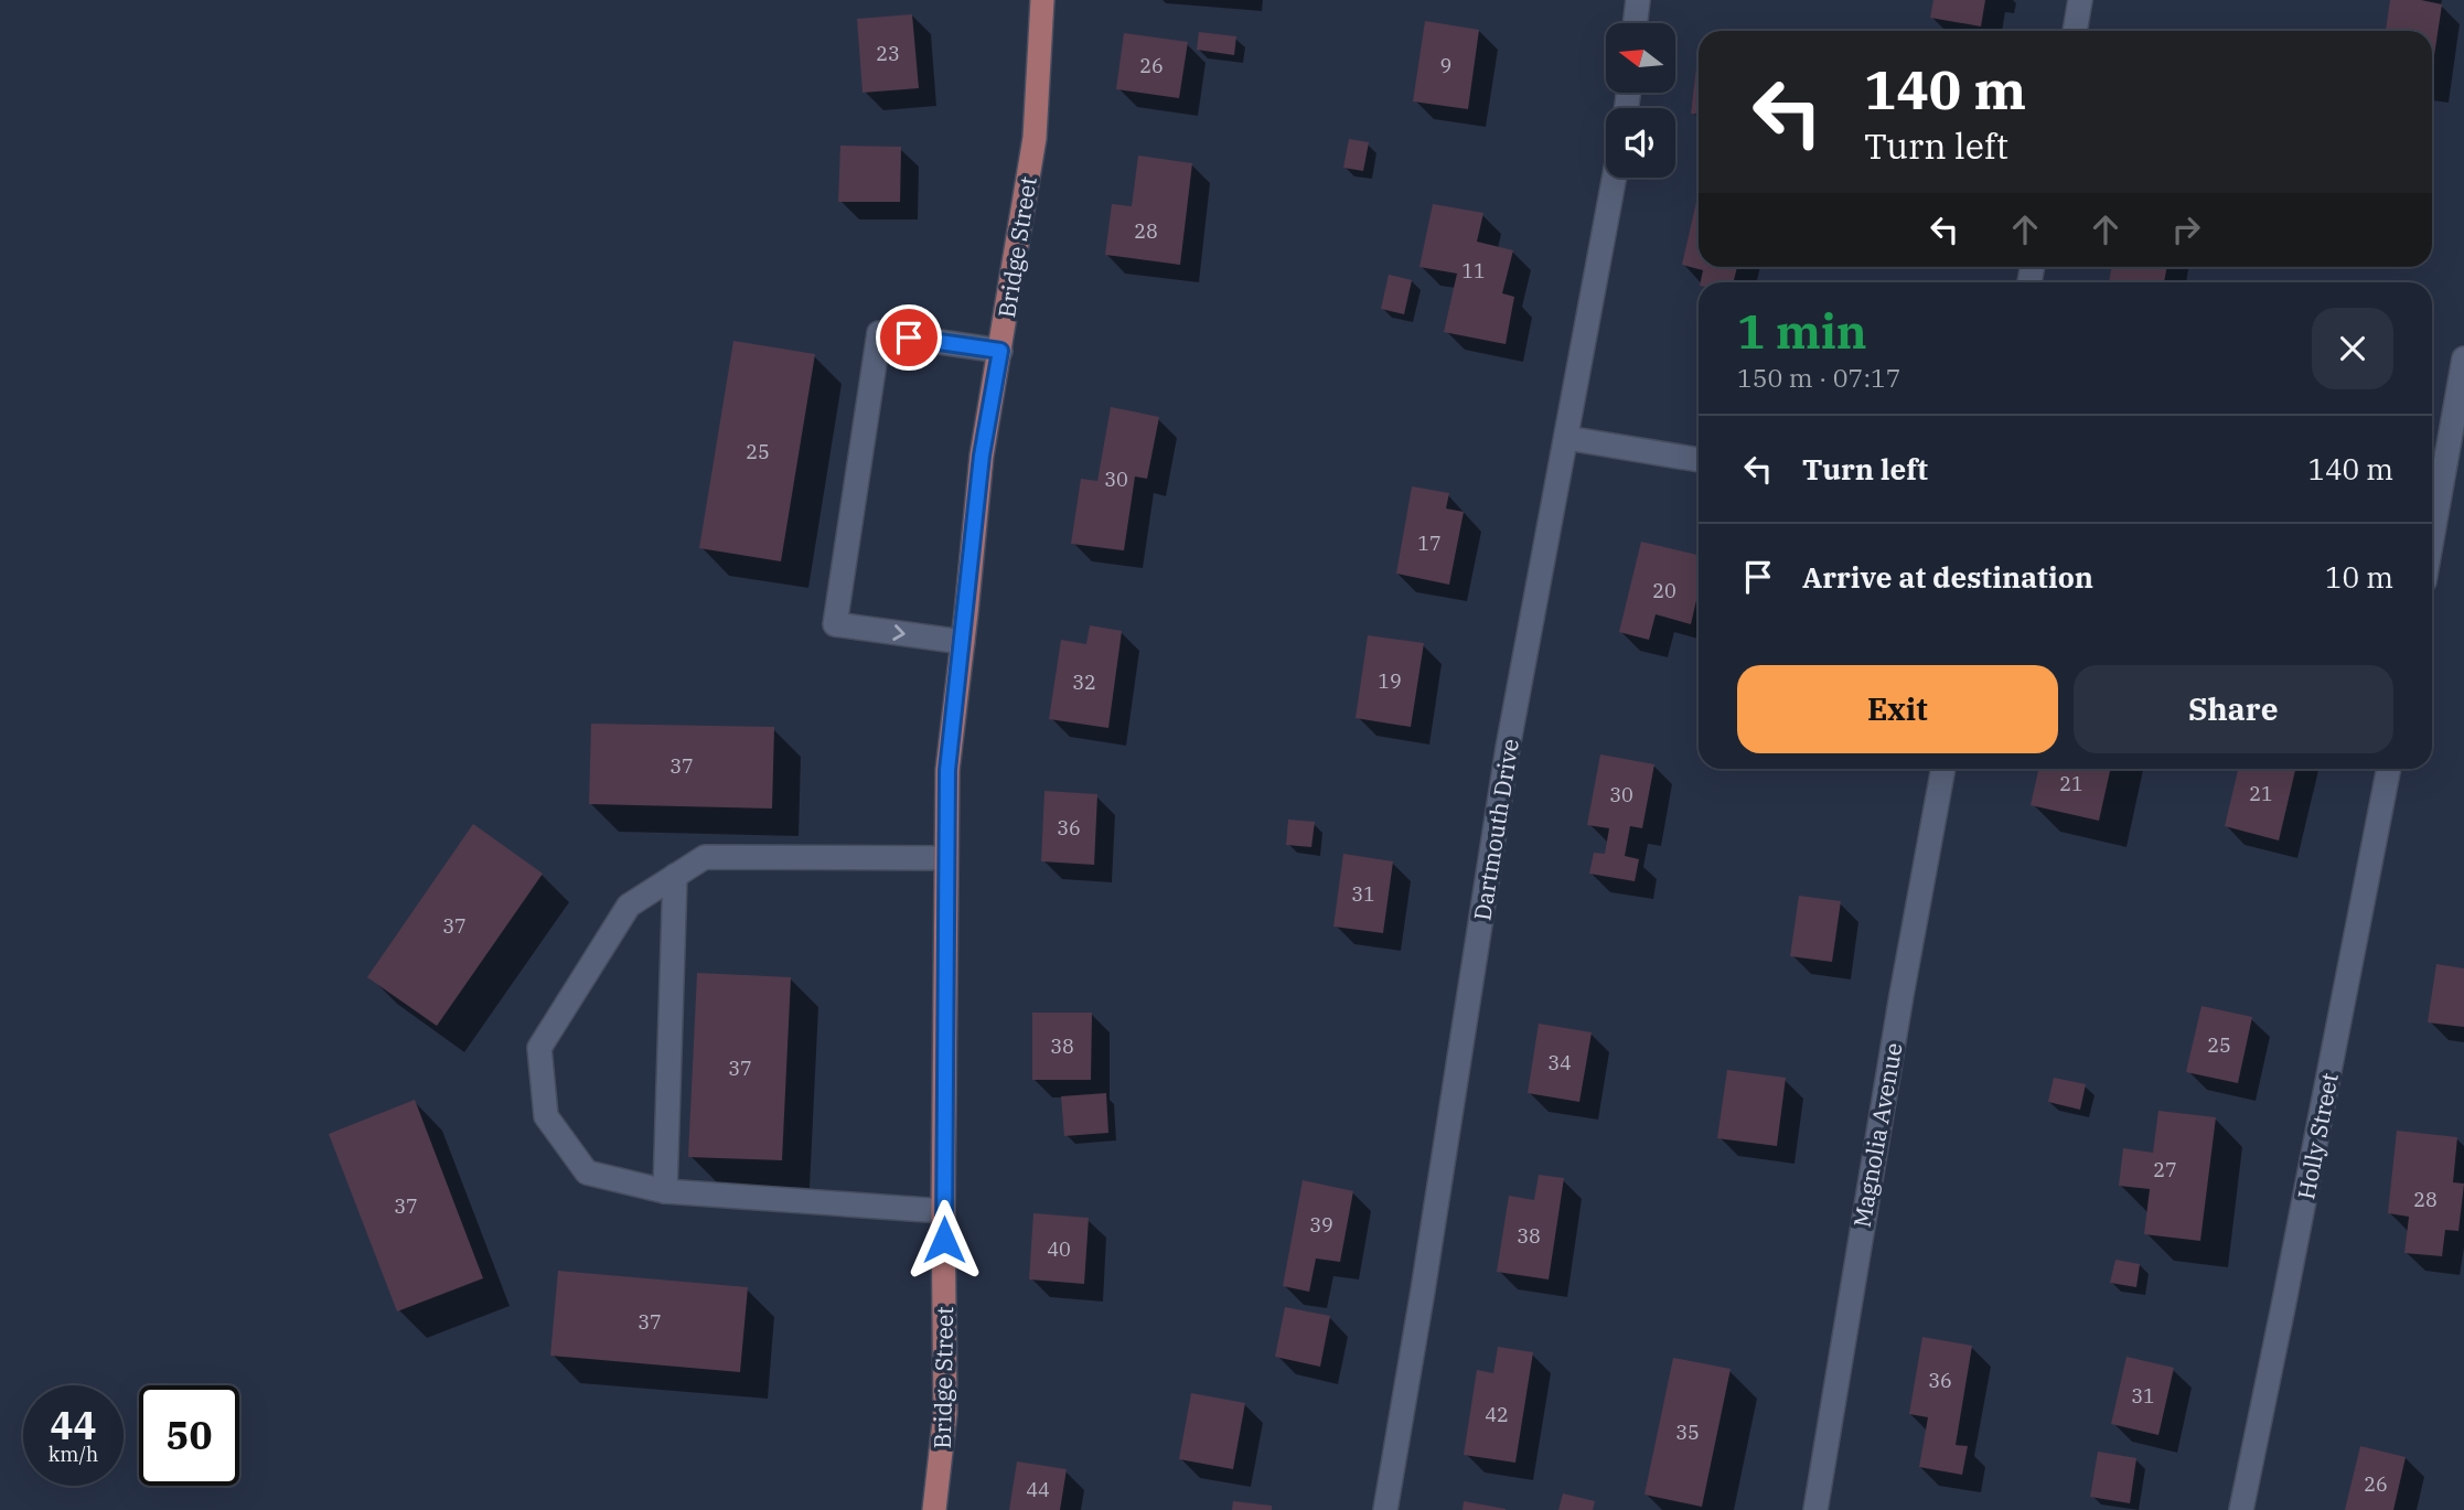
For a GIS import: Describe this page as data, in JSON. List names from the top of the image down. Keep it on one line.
{"streets":{"main road":["Bridge Street"],"street":["Dartmouth Drive","Magnolia Avenue","Holly Street"]},"house_numbers":["23","26","9","28","11","25","30","17","20","19","32","37","21","21","30","36","31","37","25","38","34","37","27","28","37","39","38","40","37","36","31","42","35","26","44"],"north":"left","page":{"turn":["140 m","Turn left"],"heading":["1 min","150 m · 07:17"],"list":[{"name":"Turn left","value":"140 m"},{"name":"Arrive at destination","value":"10 m"}],"buttons":["Exit","Share"],"speed":"44 km/h","limit":"50"}}
